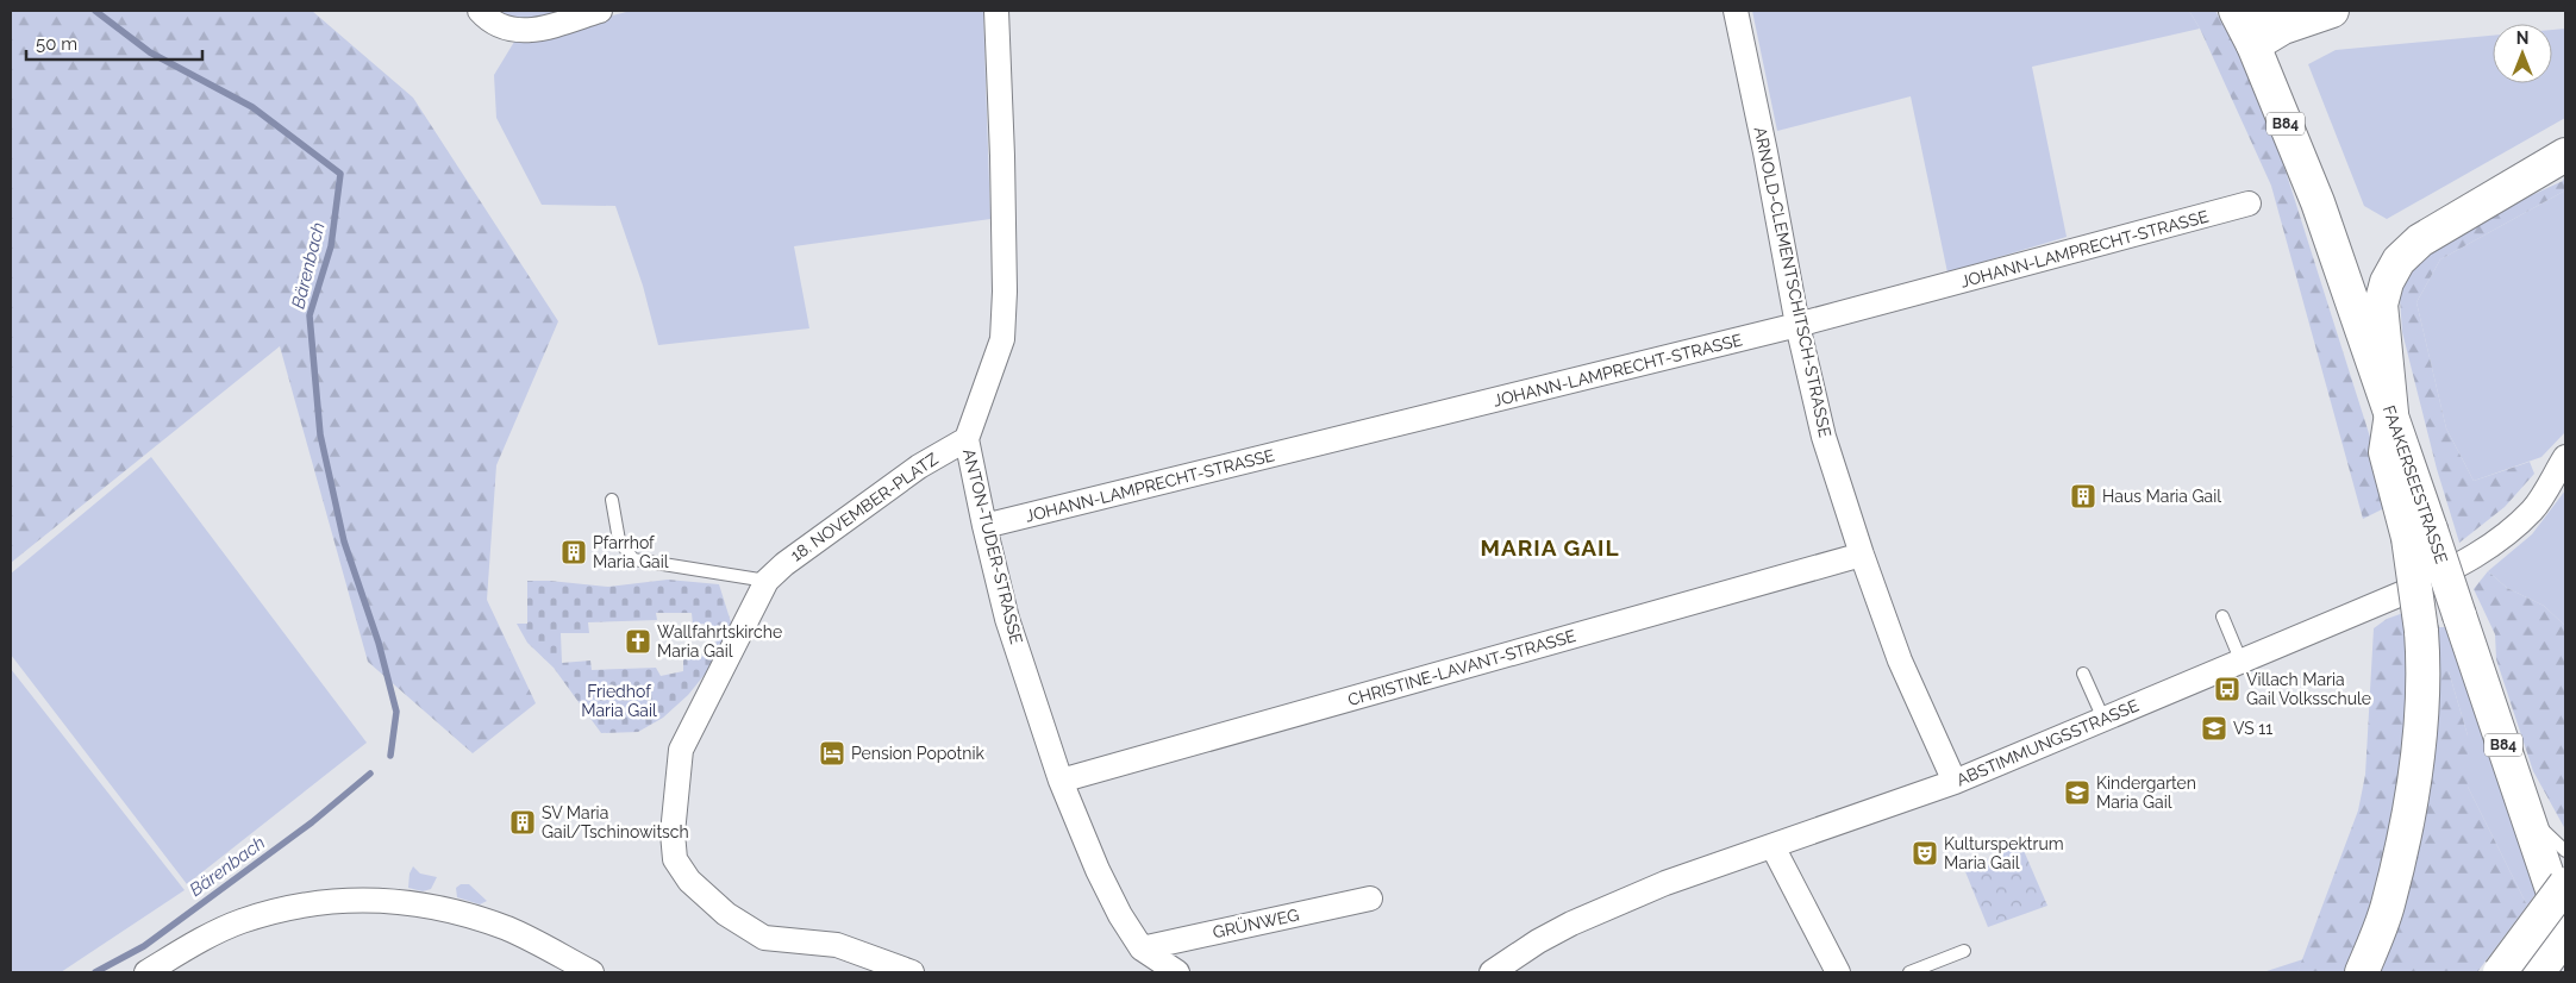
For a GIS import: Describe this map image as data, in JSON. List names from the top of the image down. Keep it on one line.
{"streets":{"main road":["B84","FAAKERSEESTRASSE"],"street":["JOHANN-LAMPRECHT-STRASSE","ARNOLD-CLEMENTSCHITSCH-STRASSE","18. NOVEMBER-PLATZ","ANTON-TUDER-STRASSE","CHRISTINE-LAVANT-STRASSE","ABSTIMMUNGSSTRASSE","GRÜNWEG"]},"crossings":[["B84","FAAKERSEESTRASSE"],["JOHANN-LAMPRECHT-STRASSE","ARNOLD-CLEMENTSCHITSCH-STRASSE"],["JOHANN-LAMPRECHT-STRASSE","ANTON-TUDER-STRASSE"],["ARNOLD-CLEMENTSCHITSCH-STRASSE","CHRISTINE-LAVANT-STRASSE"],["ARNOLD-CLEMENTSCHITSCH-STRASSE","ABSTIMMUNGSSTRASSE"],["18. NOVEMBER-PLATZ","ANTON-TUDER-STRASSE"],["ANTON-TUDER-STRASSE","CHRISTINE-LAVANT-STRASSE"],["ANTON-TUDER-STRASSE","GRÜNWEG"]],"districts":["MARIA GAIL"],"water":["Bärenbach"],"parks":["Friedhof Maria Gail"],"places":{"building":["Haus Maria Gail","Pfarrhof Maria Gail","SV Maria Gail/Tschinowitsch"],"church":["Wallfahrtskirche Maria Gail"],"bus stop":["Villach Maria Gail Volksschule"],"school or university":["VS 11","Kindergarten Maria Gail"],"hotel":["Pension Popotnik"],"theatre":["Kulturspektrum Maria Gail"]},"scale_bar":"50 m","north":"top"}
